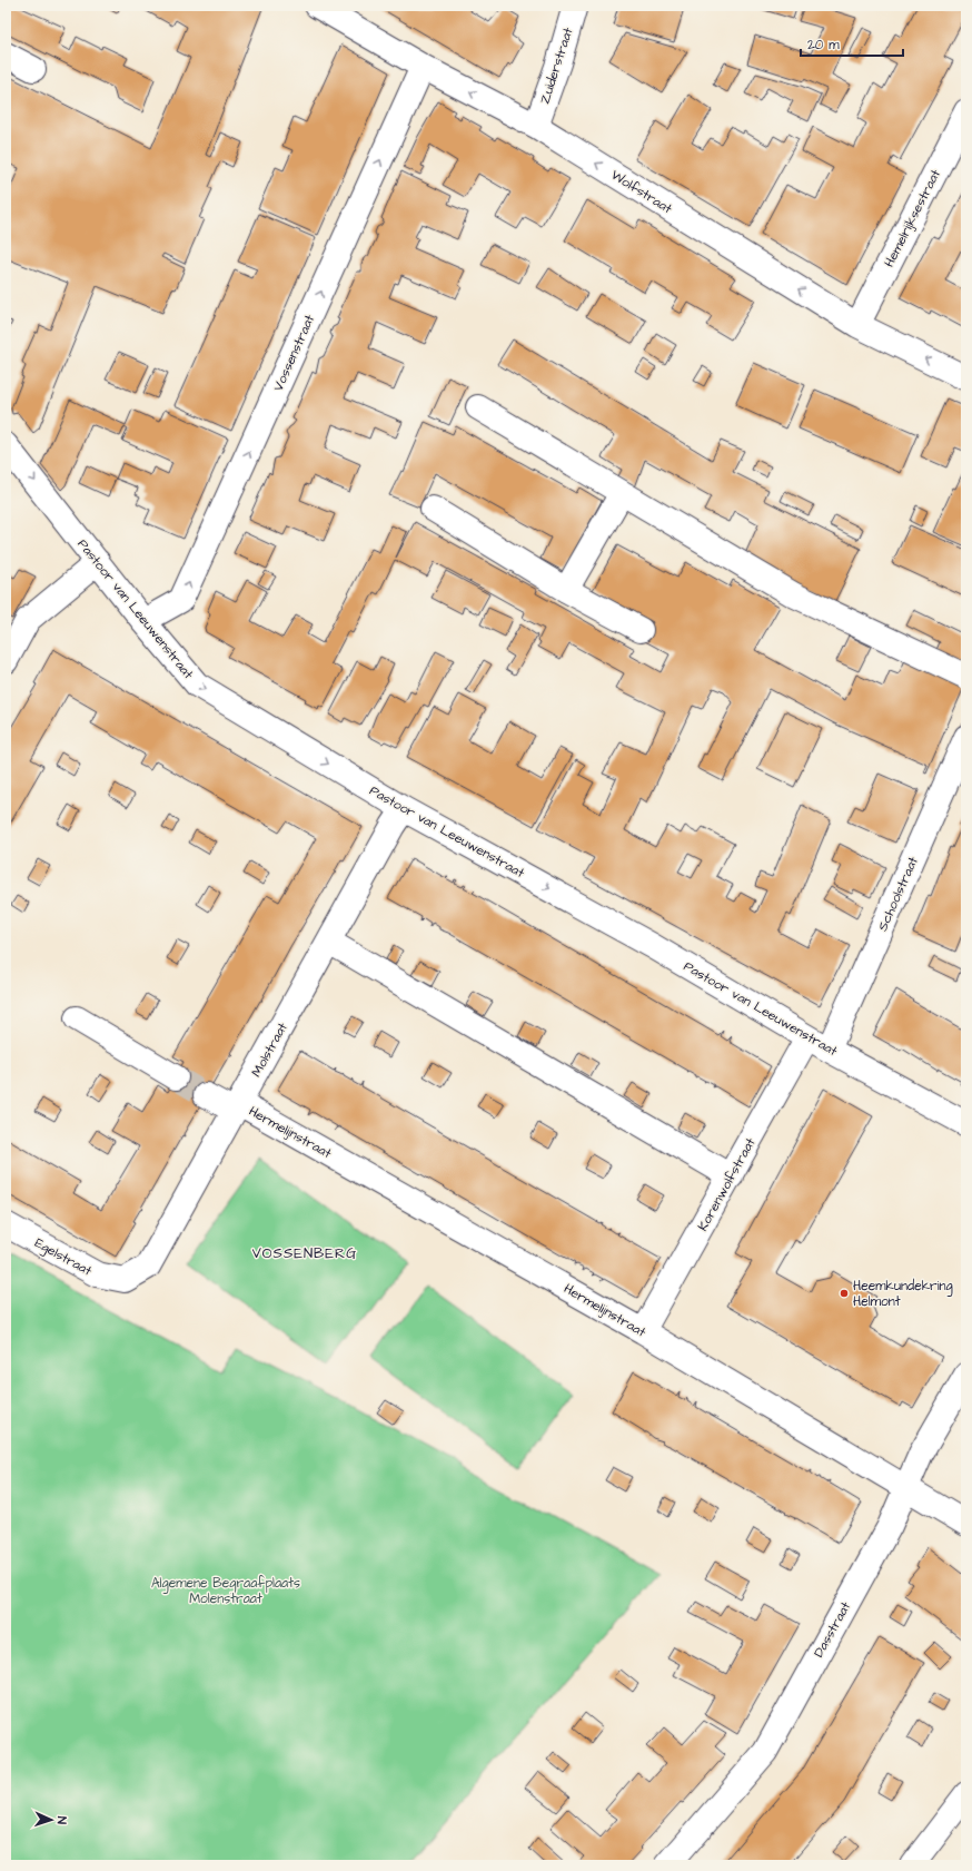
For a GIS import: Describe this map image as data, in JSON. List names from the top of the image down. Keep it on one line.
{"streets":{"street":["Zuiderstraat","Wolfstraat","Hemelrijksestraat","Vossenstraat","Pastoor van Leeuwenstraat","Schoolstraat","Molstraat","Hermelijnstraat","Korenwolfstraat","Egelstraat","Dasstraat"]},"crossings":[["Zuiderstraat","Wolfstraat"],["Wolfstraat","Hemelrijksestraat"],["Wolfstraat","Vossenstraat"],["Vossenstraat","Pastoor van Leeuwenstraat"],["Pastoor van Leeuwenstraat","Schoolstraat"],["Pastoor van Leeuwenstraat","Molstraat"],["Pastoor van Leeuwenstraat","Korenwolfstraat"],["Molstraat","Hermelijnstraat"],["Molstraat","Egelstraat"],["Hermelijnstraat","Korenwolfstraat"],["Hermelijnstraat","Dasstraat"]],"one_way":["Wolfstraat","Vossenstraat"],"districts":["VOSSENBERG"],"parks":["Algemene Begraafplaats Molenstraat"],"places":["Heemkundekring Helmont"],"scale_bar":"20 m","north":"right"}
